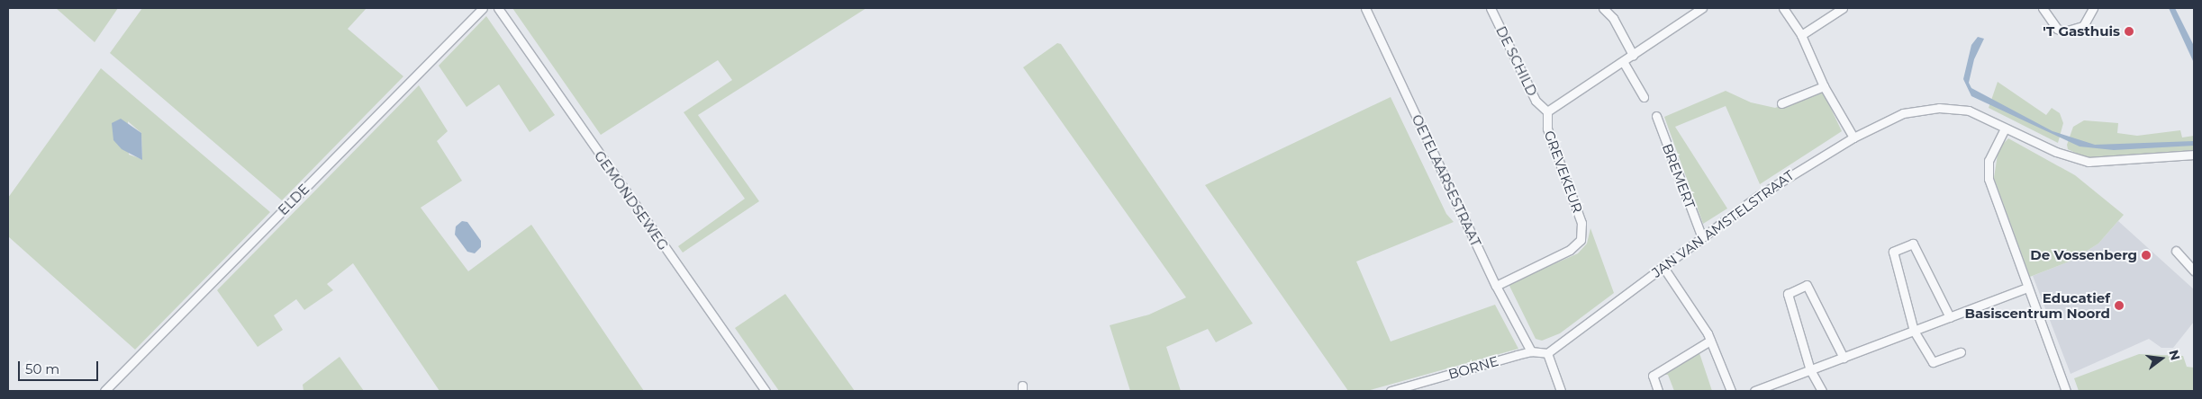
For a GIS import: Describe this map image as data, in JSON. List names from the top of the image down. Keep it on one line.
{"streets":{"street":["DE SCHILD","GREVEKEUR","BREMERT","OETELAARSESTRAAT","ELDE","GEMONDSEWEG","JAN VAN AMSTELSTRAAT","BORNE"]},"crossings":[["DE SCHILD","GREVEKEUR"],["GREVEKEUR","OETELAARSESTRAAT"],["BREMERT","JAN VAN AMSTELSTRAAT"],["OETELAARSESTRAAT","BORNE"]],"places":["'T Gasthuis","De Vossenberg","Educatief Basiscentrum Noord"],"scale_bar":"50 m","north":"right"}
